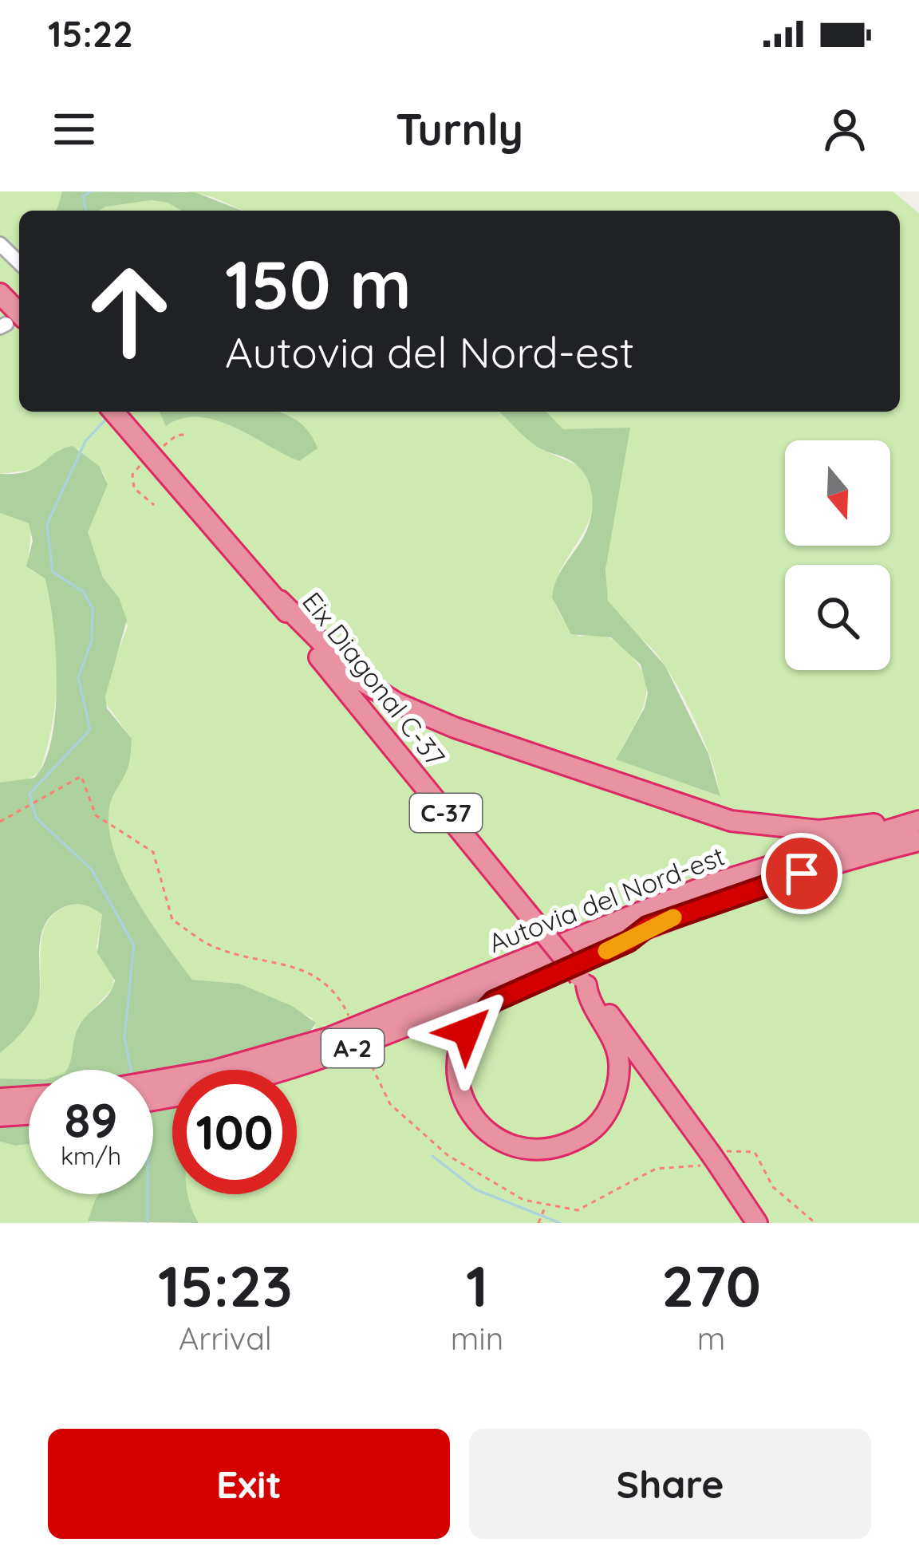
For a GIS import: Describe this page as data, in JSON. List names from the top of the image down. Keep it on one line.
{"streets":{"highway":["Eix Diagonal C-37","C-37","Autovia del Nord-est","A-2"]},"north":"bottom","page":{"status":"15:22","header":"Turnly","turn":["150 m","Autovia del Nord-est"],"speed":"89 km/h","limit":"100","eta":["15:23","Arrival","1","min","270","m"],"buttons":["Exit","Share"]}}
